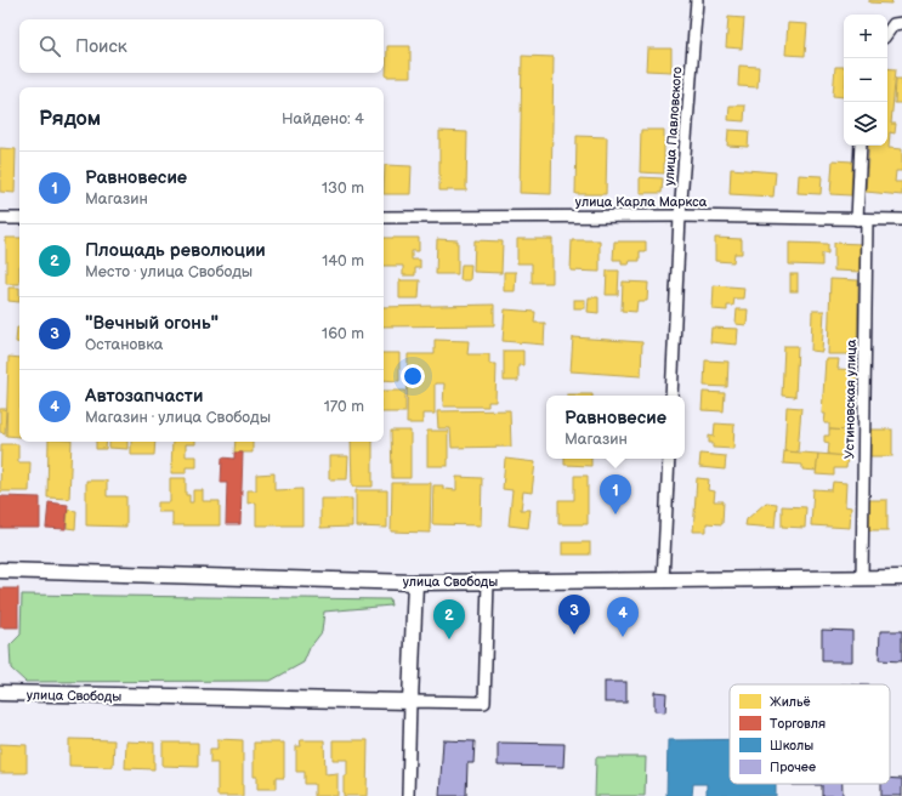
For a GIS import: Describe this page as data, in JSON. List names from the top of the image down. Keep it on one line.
{"streets":{"main road":["улица Свободы"],"street":["улица Павловского","улица Карла Маркса","Устиновская улица"]},"crossings":[["улица Павловского","улица Карла Маркса"],["улица Карла Маркса","Устиновская улица"],["Устиновская улица","улица Свободы"]],"legend":["Жильё","Торговля","Школы","Прочее"],"page":{"map_buttons":["+","−"],"search":"Поиск","heading":["Рядом","Найдено: 4"],"list":[{"mark":"1","name":"Равновесие","note":"Магазин","value":"130 m"},{"mark":"2","name":"Площадь революции","note":"Место · улица Свободы","value":"140 m"},{"mark":"3","name":"\"Вечный огонь\"","note":"Остановка","value":"160 m"},{"mark":"4","name":"Автозапчасти","note":"Магазин · улица Свободы","value":"170 m"}],"popup":["Равновесие","Магазин"],"pins":["1","3","4","2"]}}
